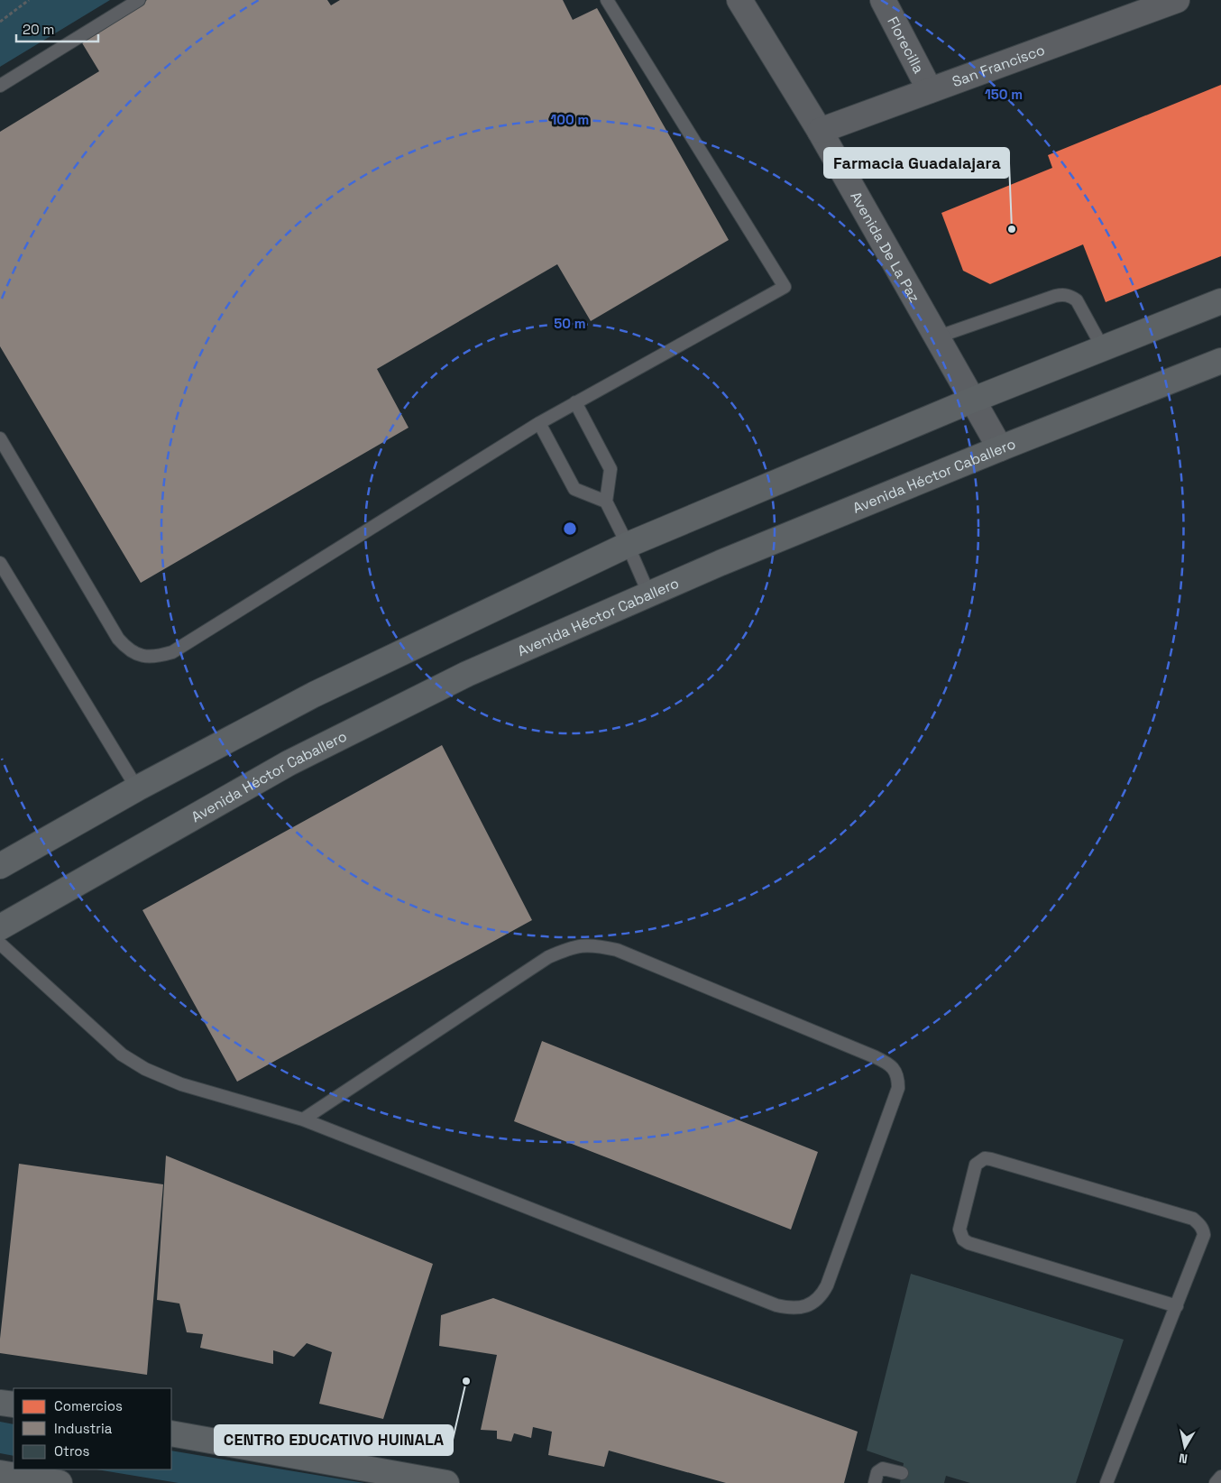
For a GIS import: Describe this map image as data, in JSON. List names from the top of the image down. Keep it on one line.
{"streets":{"main road":["Avenida Héctor Caballero"],"street":["Florecilla","San Francisco","Avenida De La Paz"]},"crossings":[["Florecilla","San Francisco"],["San Francisco","Avenida De La Paz"],["Avenida De La Paz","Avenida Héctor Caballero"]],"places":["Farmacia Guadalajara","CENTRO EDUCATIVO HUINALA"],"legend":["Comercios","Industria","Otros"],"scale_bar":"20 m","north":"bottom","rings":["150 m","100 m","50 m"]}
